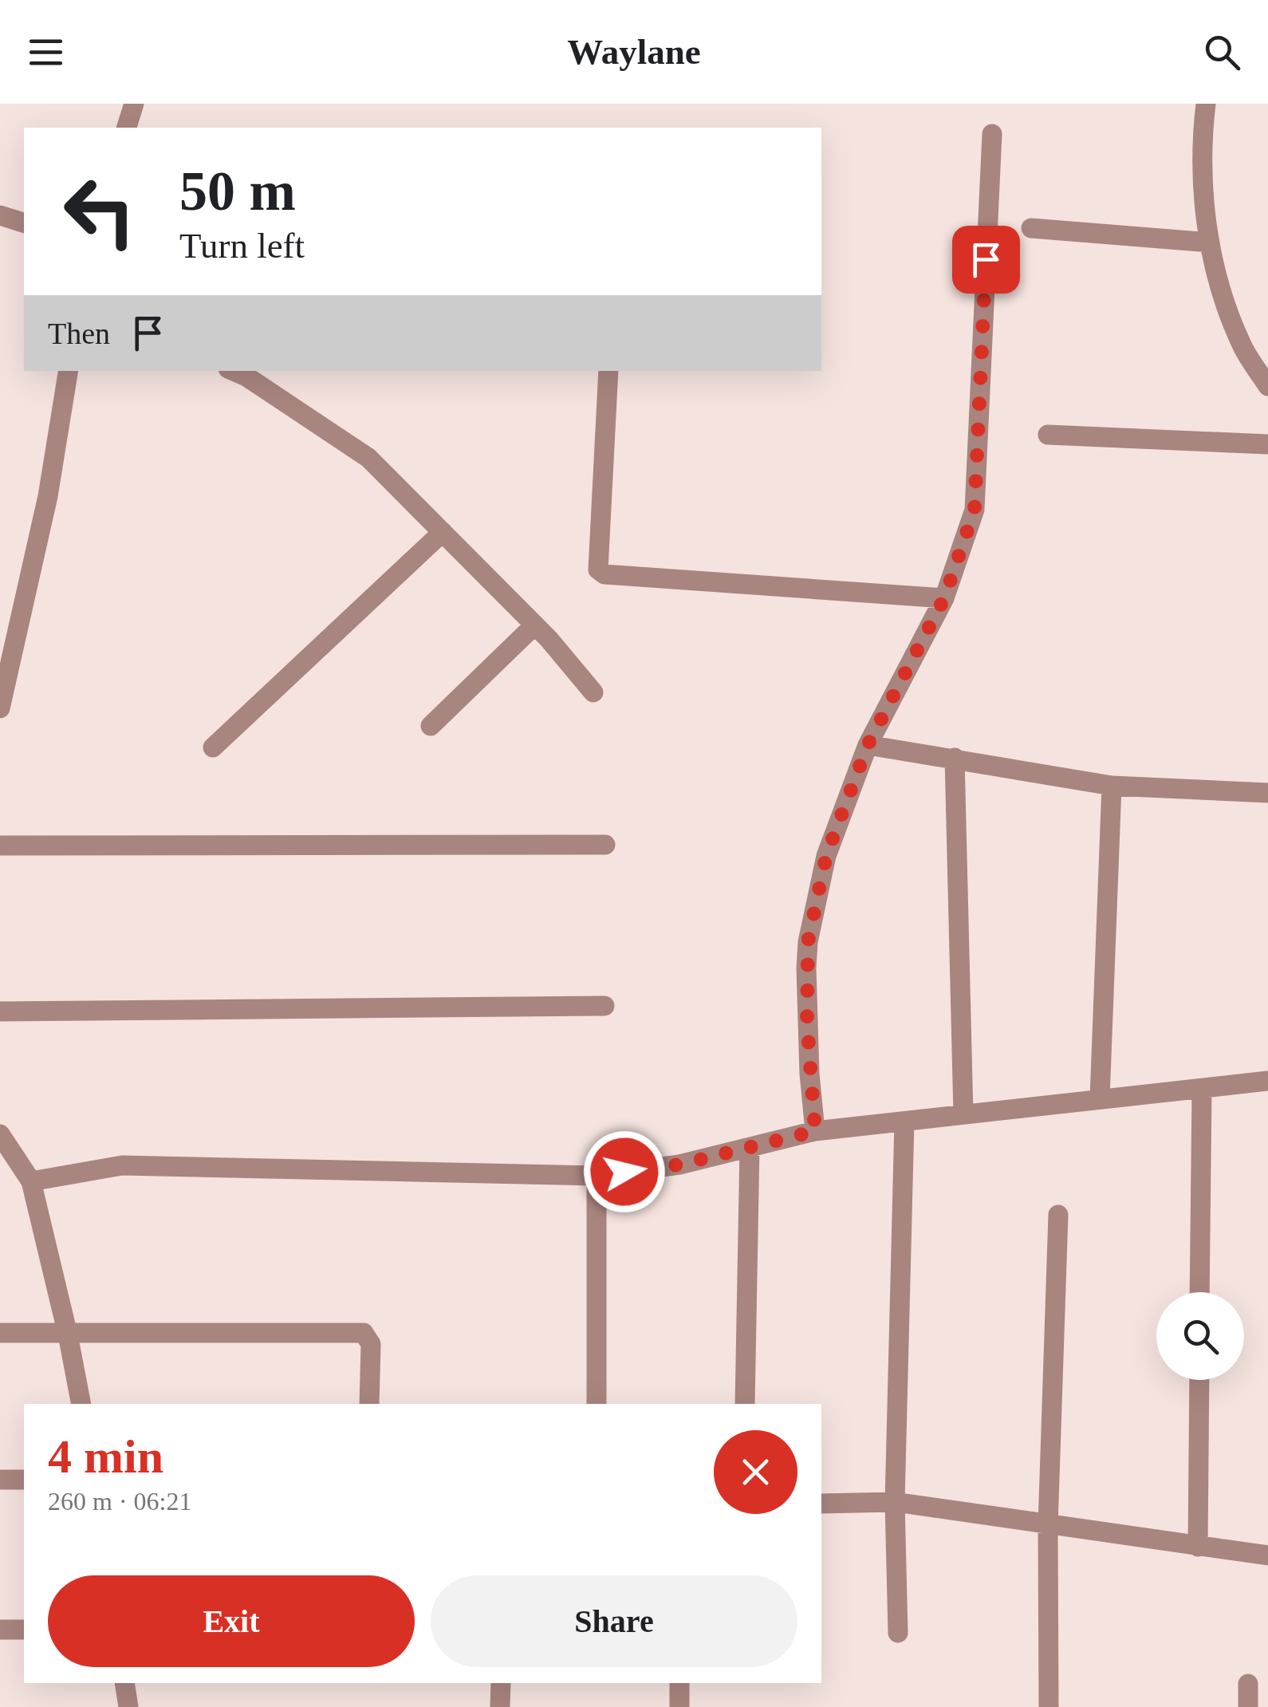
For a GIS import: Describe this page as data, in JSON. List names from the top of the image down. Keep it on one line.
{"page":{"header":"Waylane","turn":["50 m","Turn left"],"then":"Then","heading":["4 min","260 m · 06:21"],"buttons":["Exit","Share"]}}
